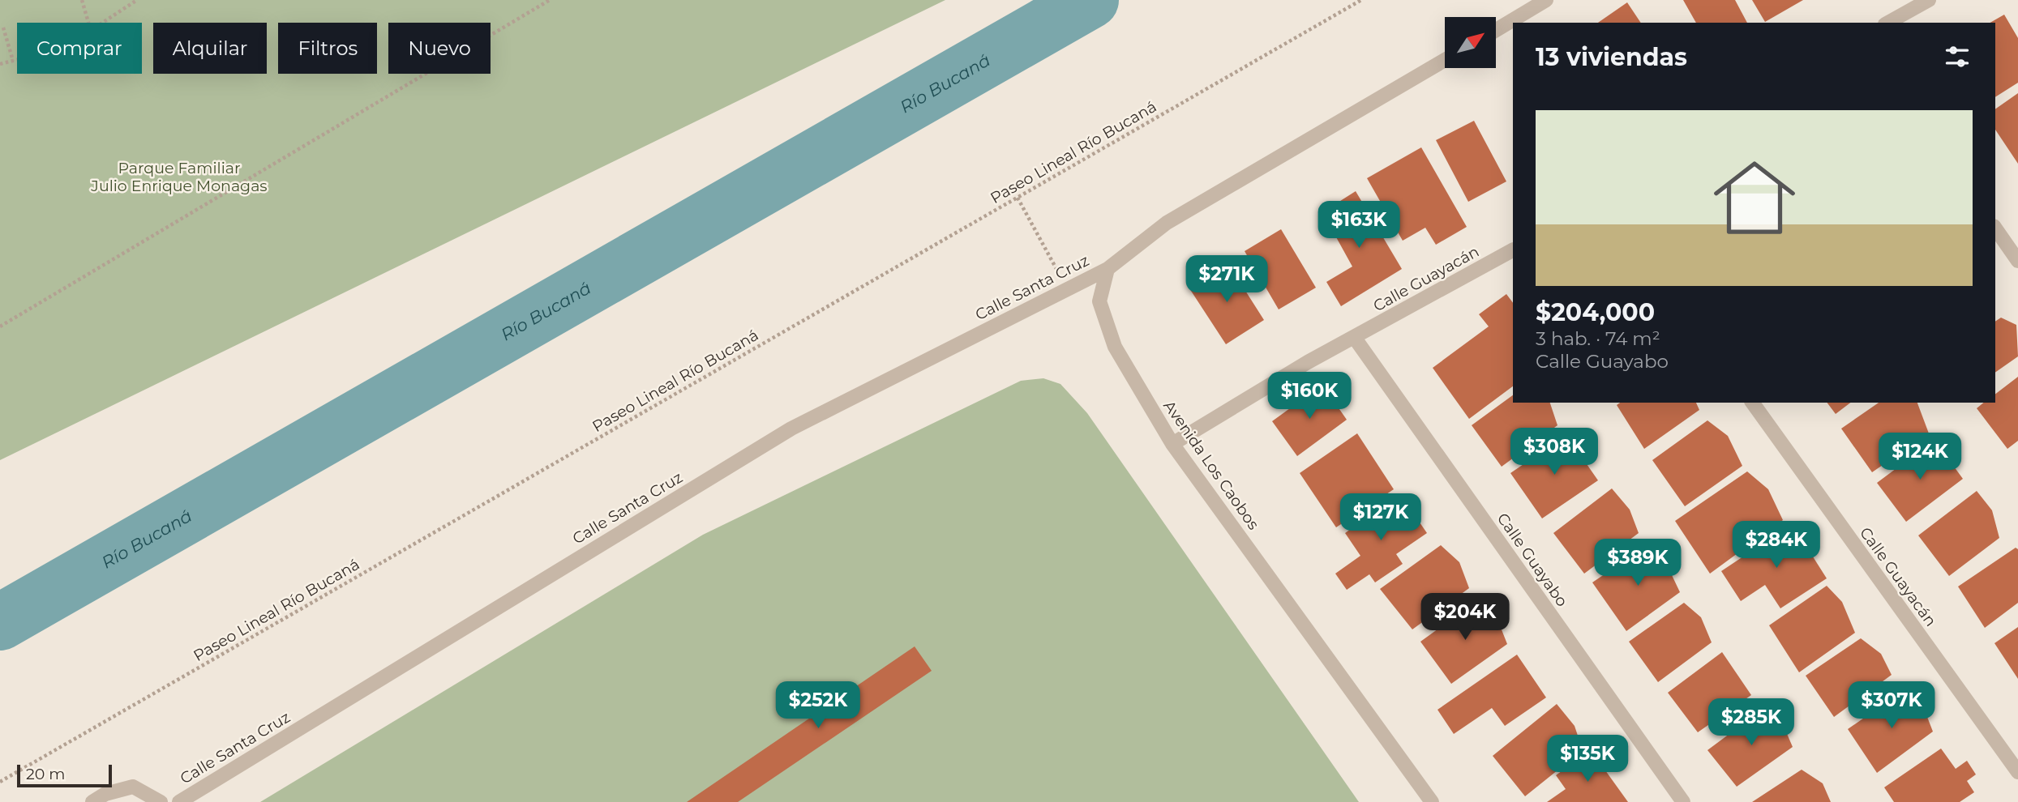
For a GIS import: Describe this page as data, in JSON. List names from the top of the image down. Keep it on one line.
{"streets":{"street":["Calle Guayacán","Calle Santa Cruz","Avenida Los Caobos","Calle Guayabo"],"path":["Paseo Lineal Río Bucaná"]},"crossings":[["Calle Guayacán","Avenida Los Caobos"],["Calle Guayacán","Calle Guayabo"],["Calle Santa Cruz","Avenida Los Caobos"]],"water":["Río Bucaná"],"parks":["Parque Familiar Julio Enrique Monagas"],"scale_bar":"20 m","north":"top right","page":{"chip":["Comprar","Alquilar","Filtros","Nuevo"],"heading":"13 viviendas","list":[{"name":"$204,000","note":"3 hab. · 74 m² · Calle Guayabo"}],"price":["$163K","$271K","$160K","$308K","$124K","$127K","$284K","$389K","$204K","$252K","$307K","$285K","$135K"],"scale":"20 m"}}
